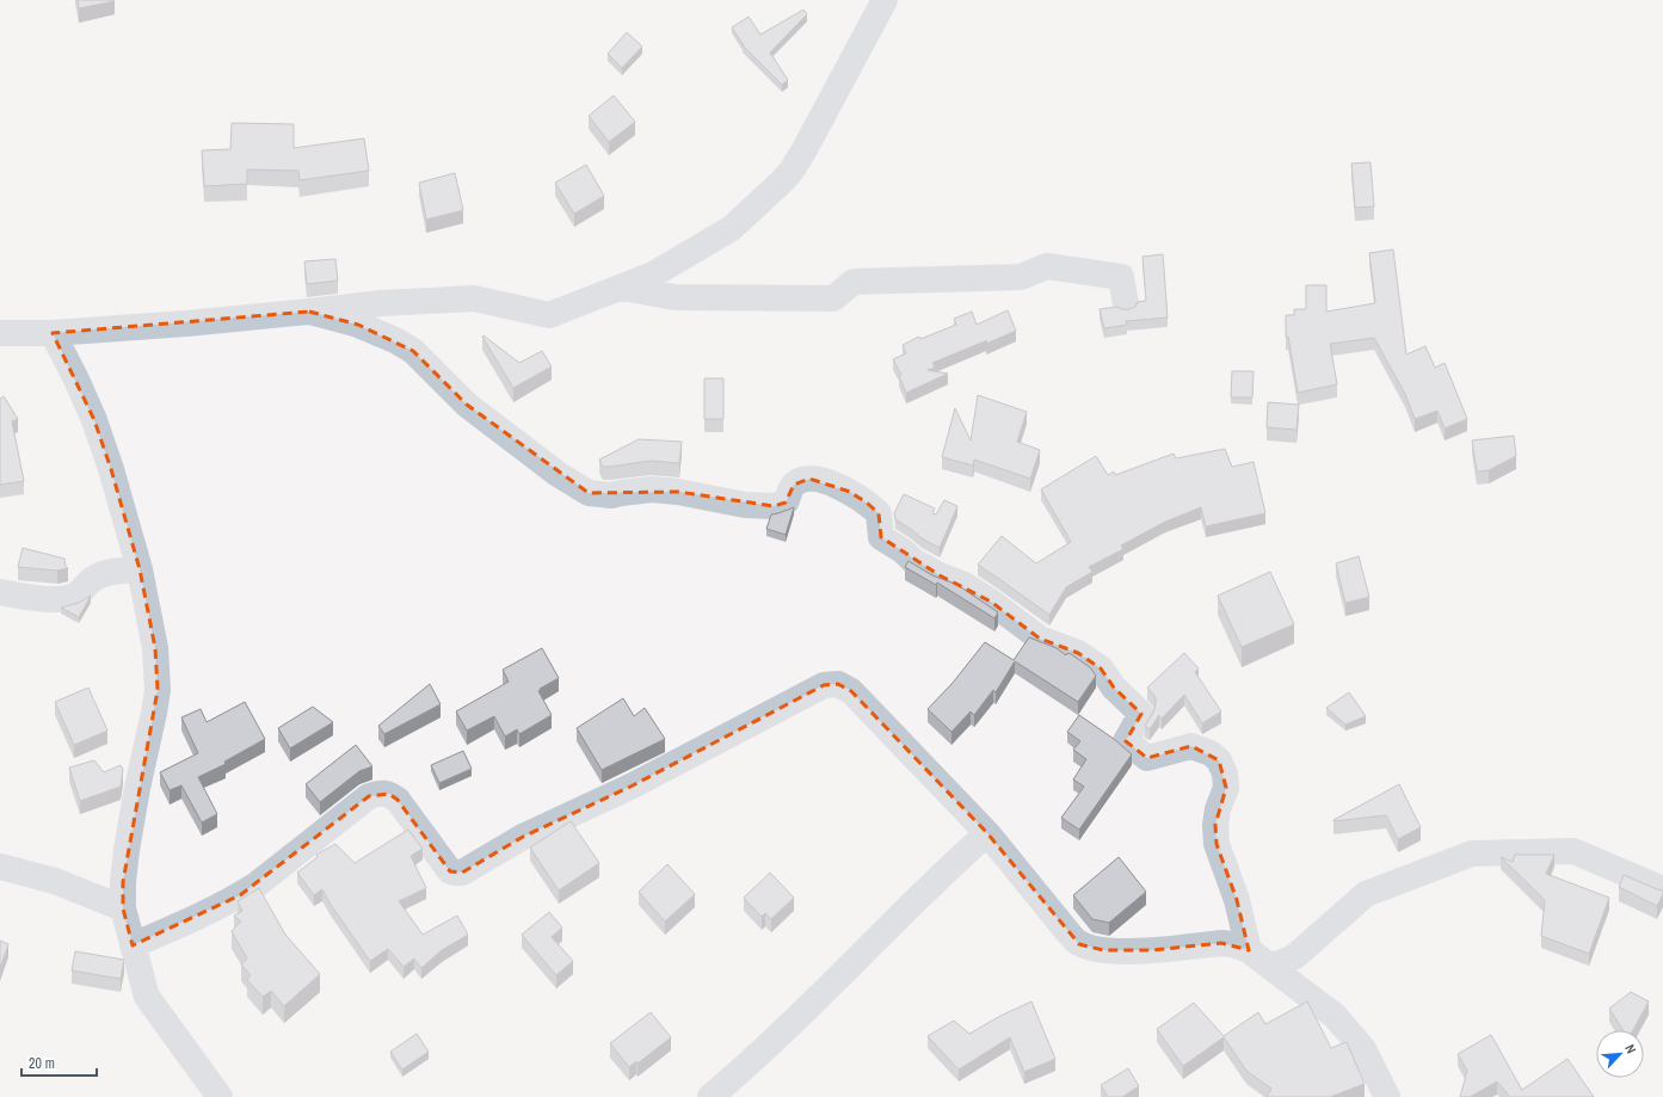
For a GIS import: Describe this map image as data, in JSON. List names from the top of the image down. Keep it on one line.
{"scale_bar":"20 m","north":"top right"}
